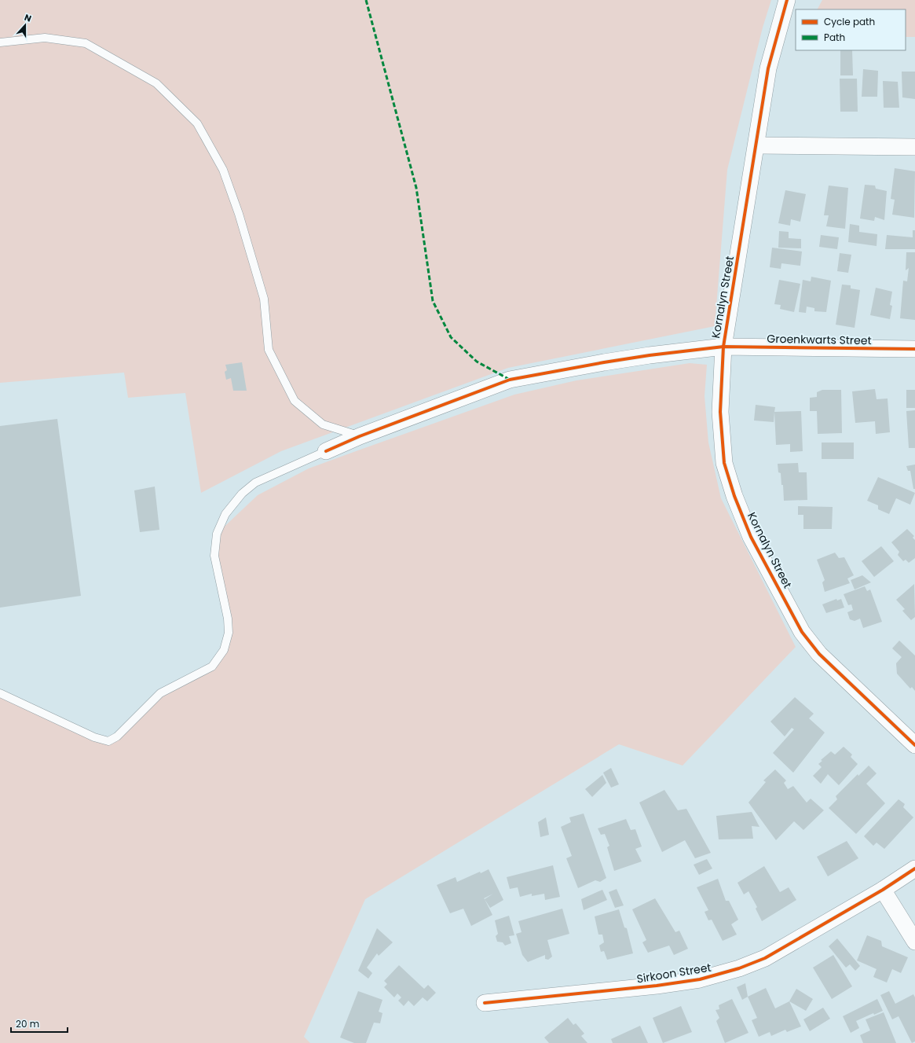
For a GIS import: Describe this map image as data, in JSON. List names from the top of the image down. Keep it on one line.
{"streets":{"street":["Kornalyn Street","Groenkwarts Street","Sirkoon Street"]},"crossings":[["Kornalyn Street","Groenkwarts Street"]],"legend":["Cycle path","Path"],"scale_bar":"20 m","north":"top"}
